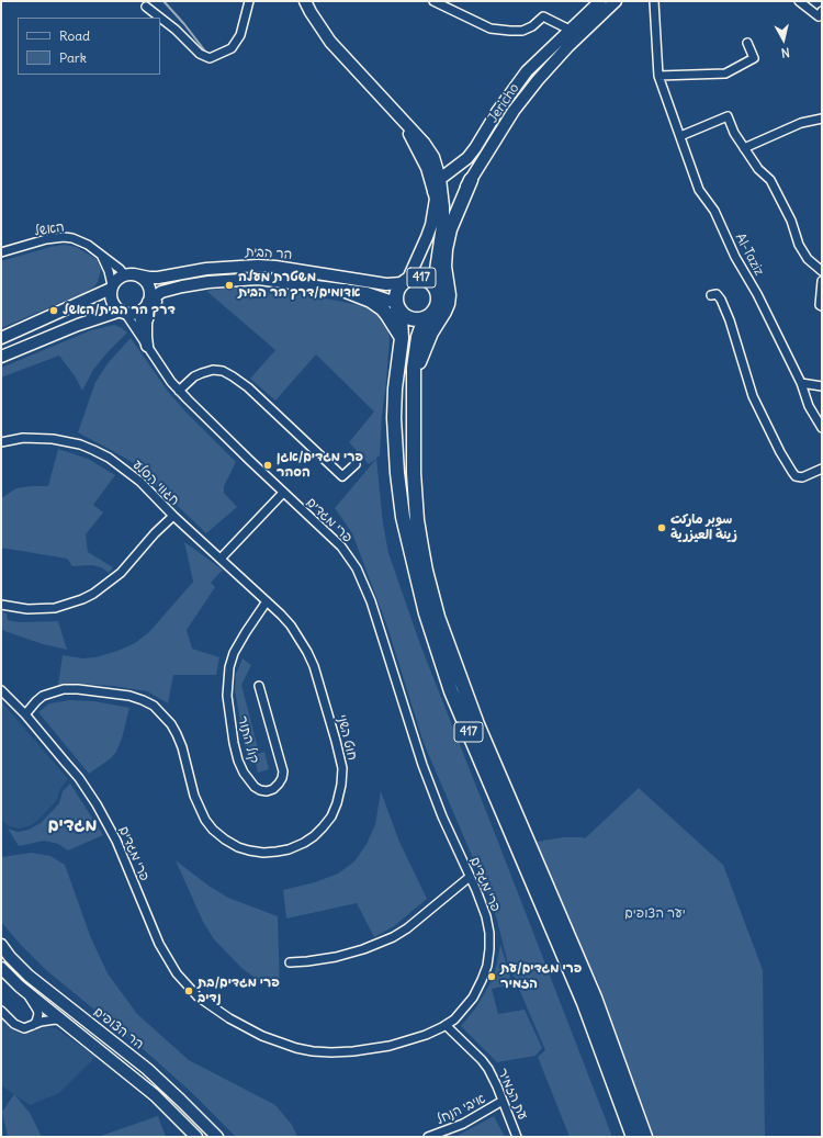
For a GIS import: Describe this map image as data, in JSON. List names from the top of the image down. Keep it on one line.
{"streets":{"main road":["Jericho","הר הבית","417","הר הצופים"],"street":["האשל","Al-Taziz","חגווי הסלע","פרי מגדים","חוט השני","קול התור","עת הזמיר","איבי הנחל"]},"crossings":[["האשל","הר הבית"],["האשל","פרי מגדים"],["הר הבית","417"],["הר הבית","פרי מגדים"],["חגווי הסלע","חוט השני"],["פרי מגדים","חוט השני"],["פרי מגדים","עת הזמיר"],["חוט השני","קול התור"],["עת הזמיר","איבי הנחל"]],"districts":["מגדים"],"parks":["יער הצופים"],"places":["משטרת מעלה אדומים/דרך הר הבית","דרך הר הבית/האשל","פרי מגדים/אגן הסהר","سوبر ماركت زينة العيزرية","פרי מגדים/עת הזמיר","פרי מגדים/בת נדיב"],"legend":["Road","Park"],"north":"bottom"}
